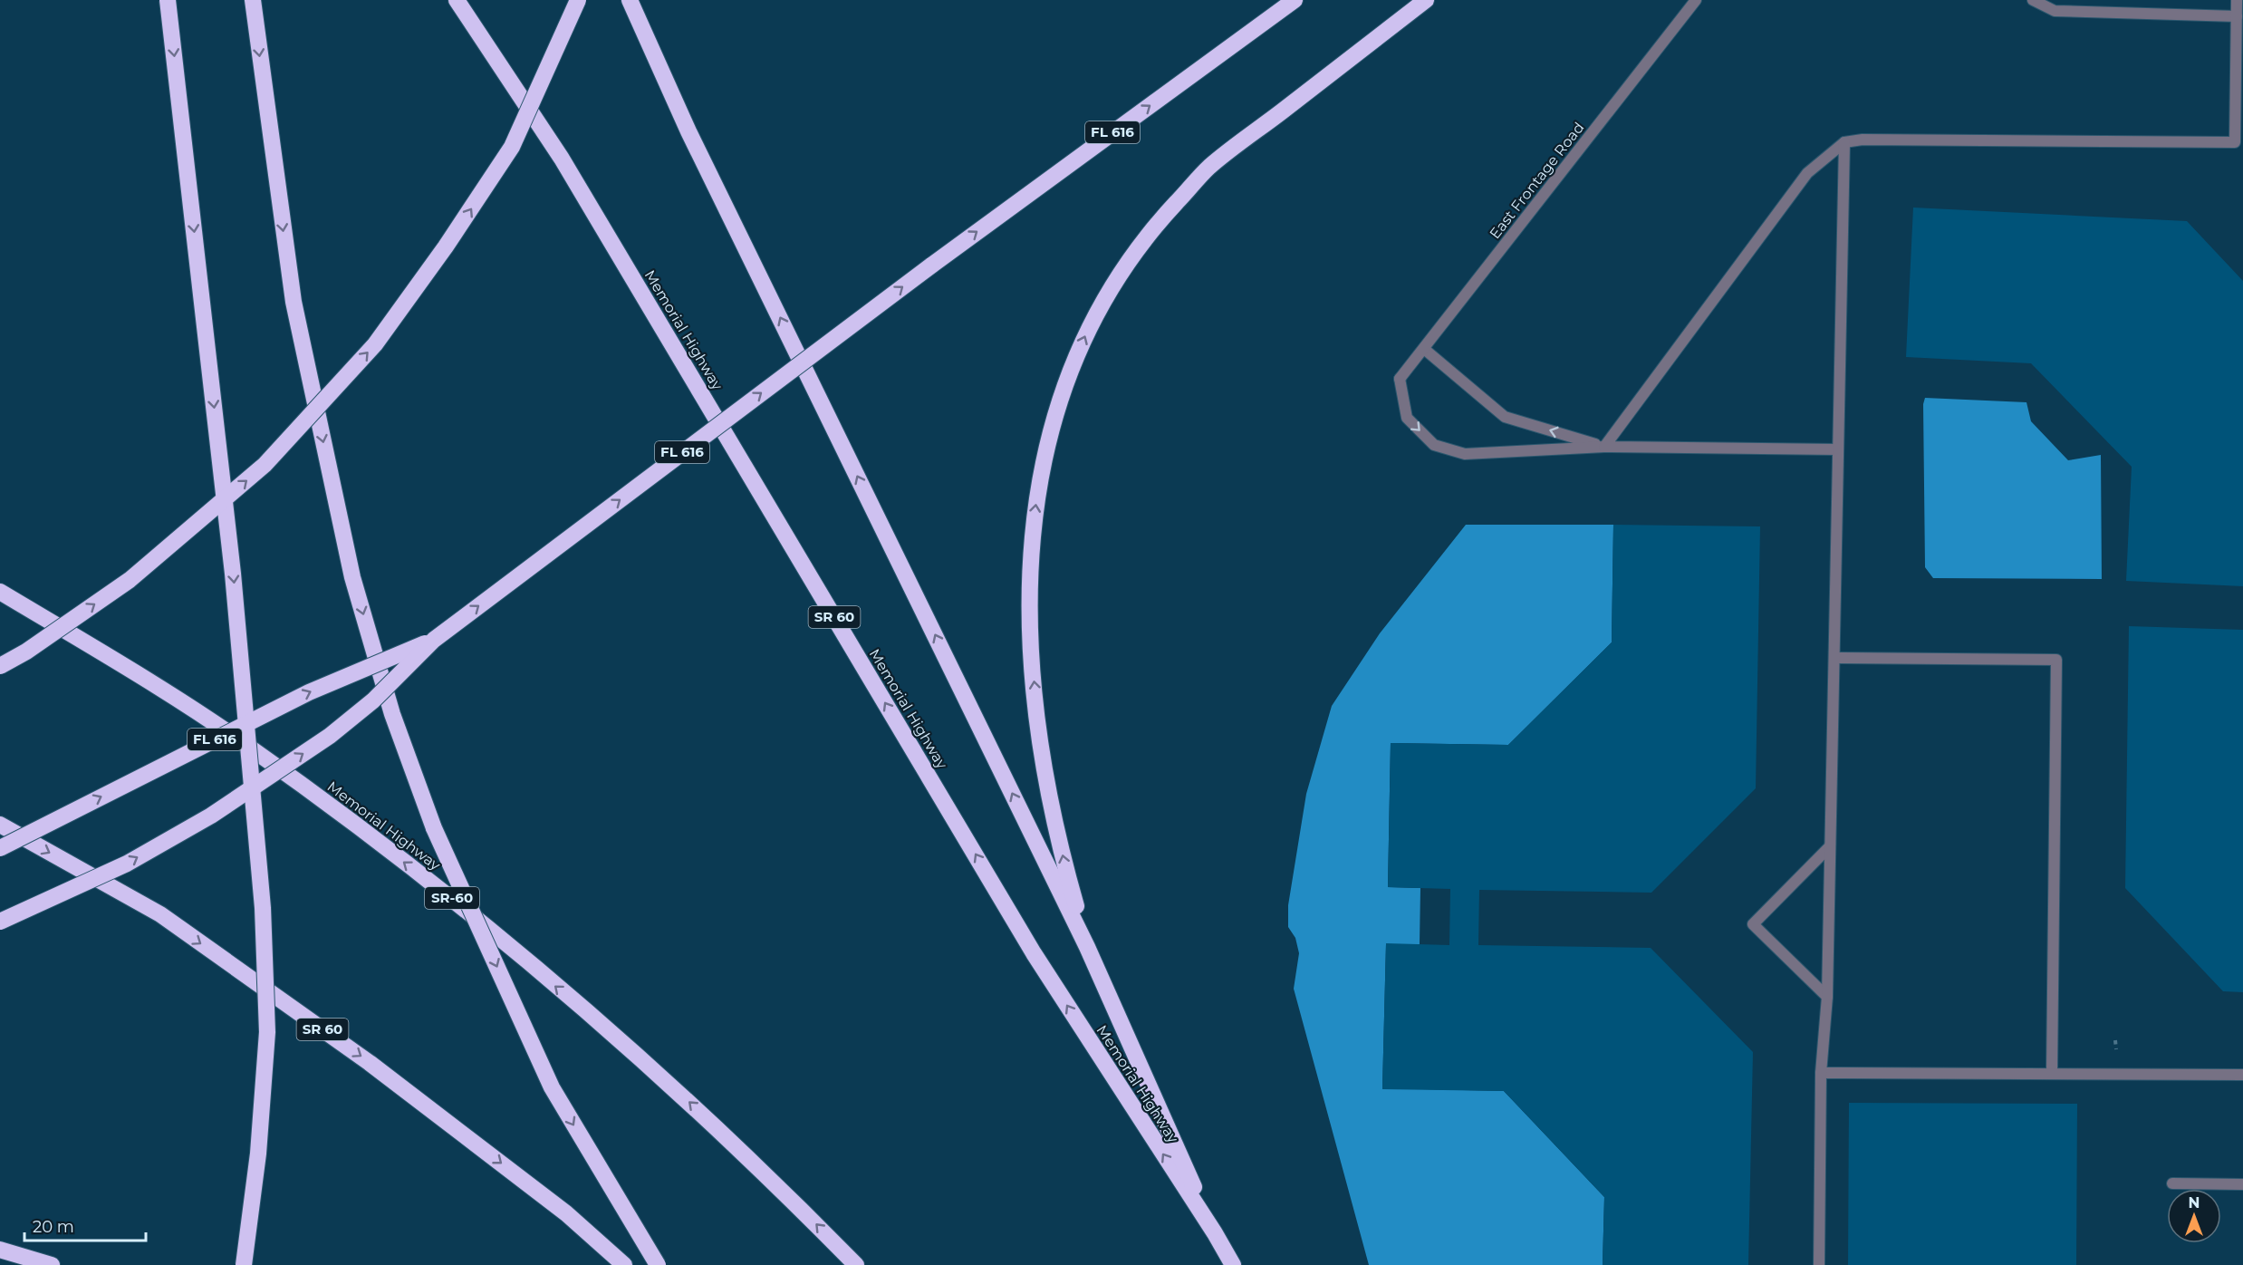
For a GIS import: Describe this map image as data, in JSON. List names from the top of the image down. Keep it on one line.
{"streets":{"highway":["FL 616","Memorial Highway","SR 60","SR-60"],"street":["East Frontage Road"]},"scale_bar":"20 m","north":"top"}
